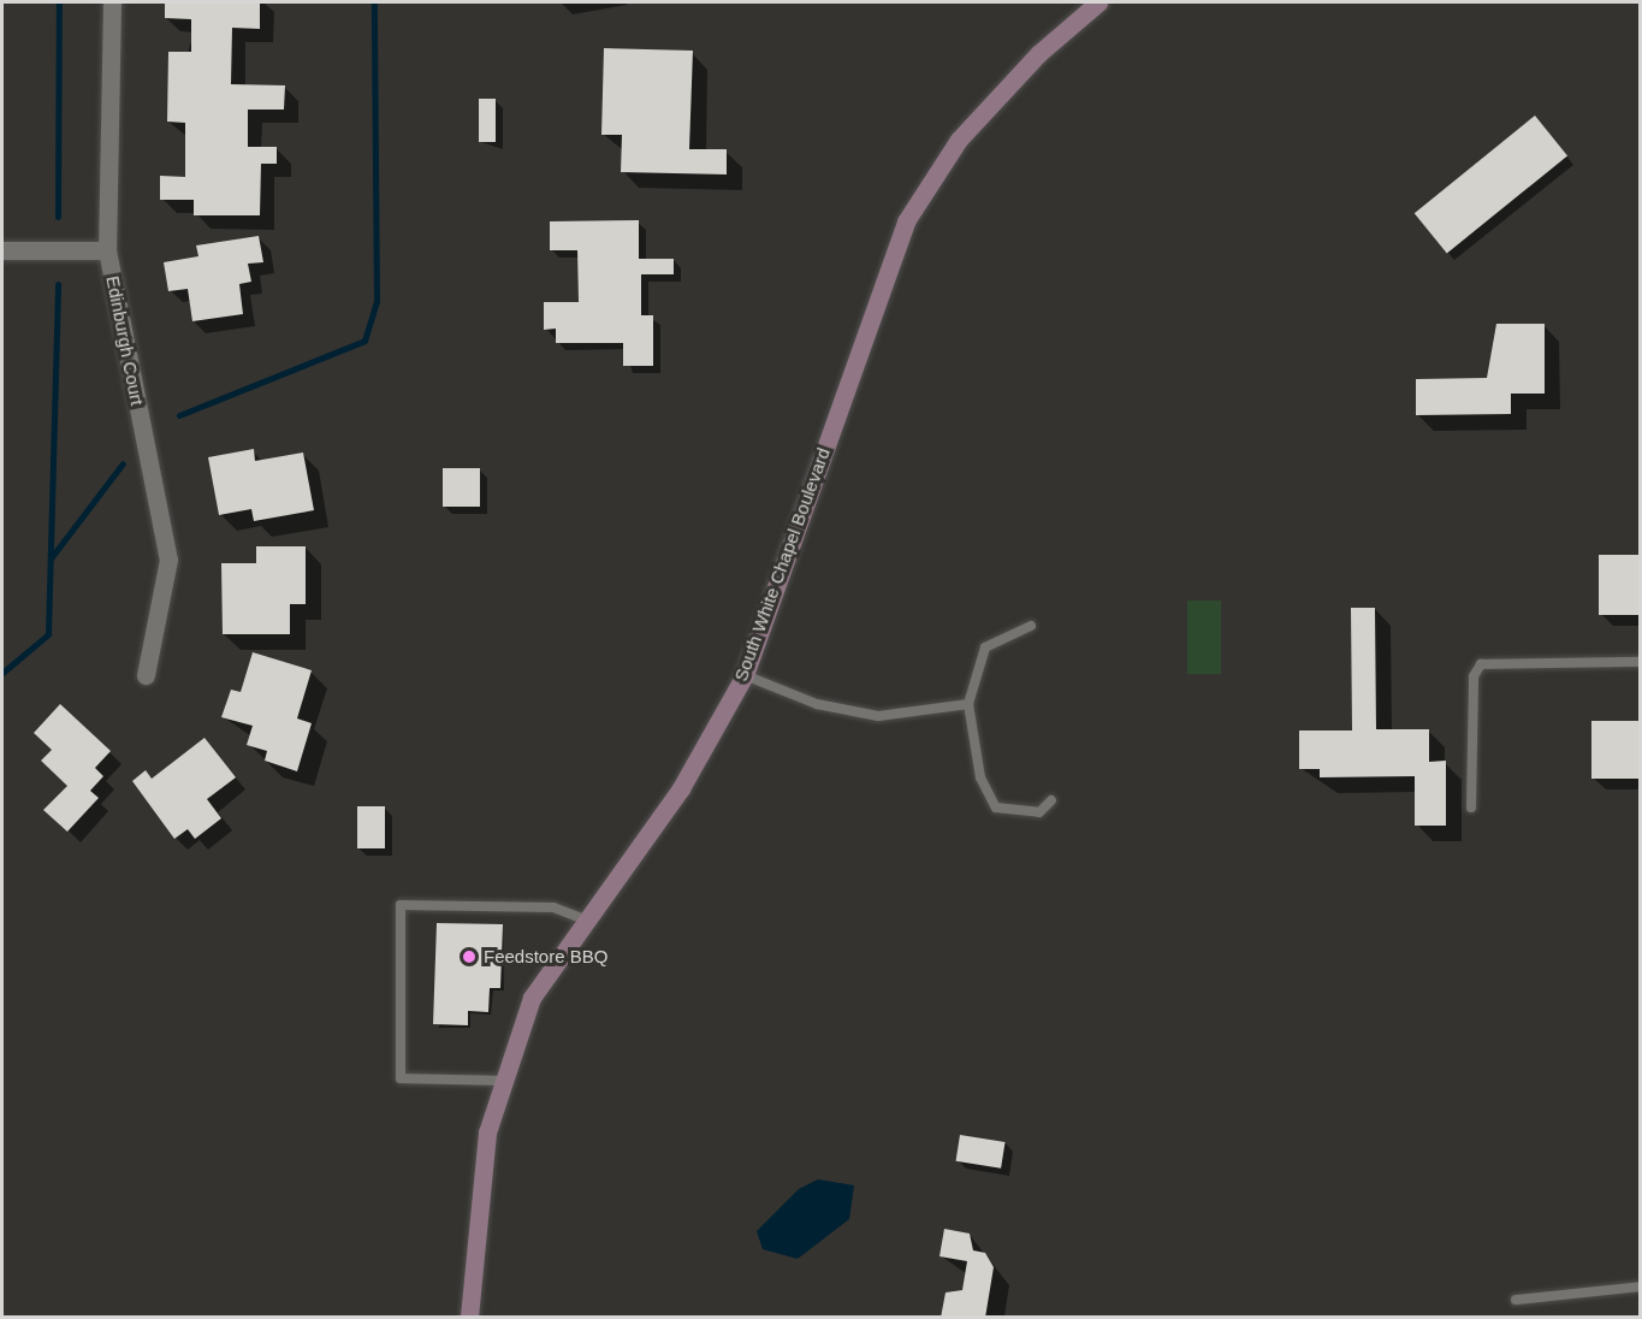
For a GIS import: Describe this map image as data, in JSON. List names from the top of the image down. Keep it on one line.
{"streets":{"main road":["South White Chapel Boulevard"],"street":["Edinburgh Court"]},"places":["Feedstore BBQ"]}
